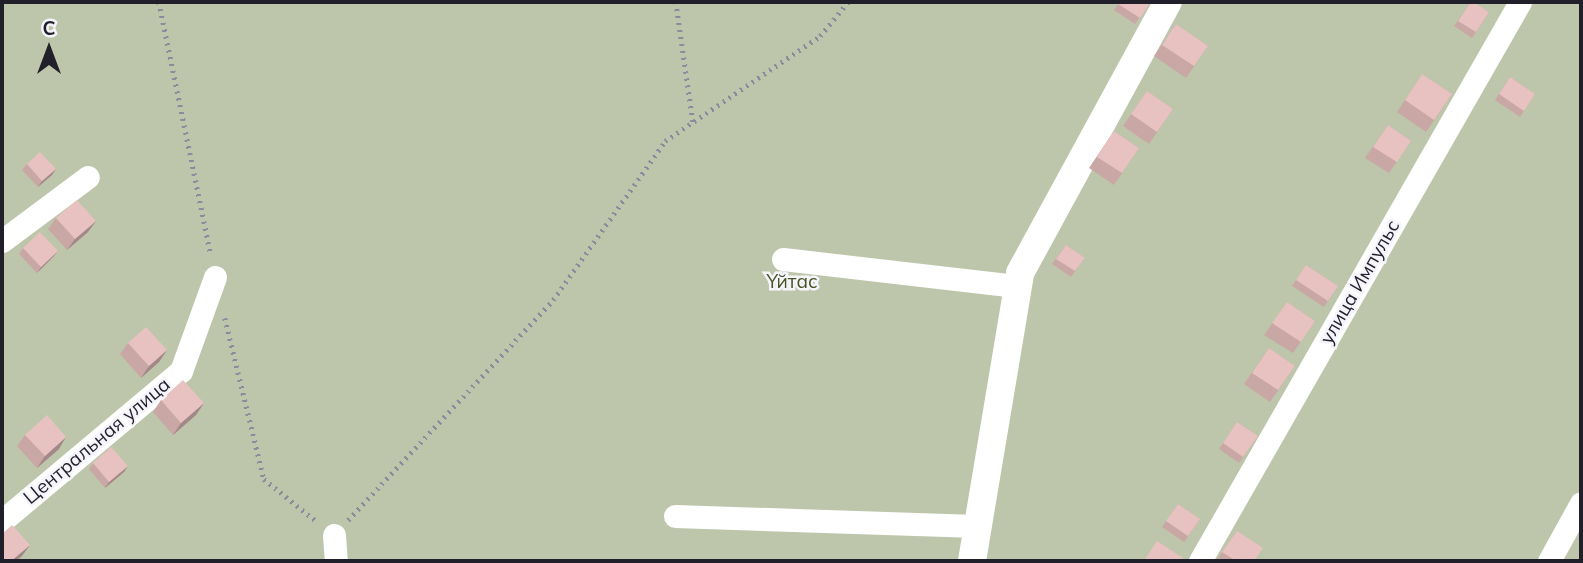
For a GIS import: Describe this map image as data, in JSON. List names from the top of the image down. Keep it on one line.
{"streets":{"street":["улица Импульс","Центральная улица"]},"parks":["Үйтас"],"north":"top"}
